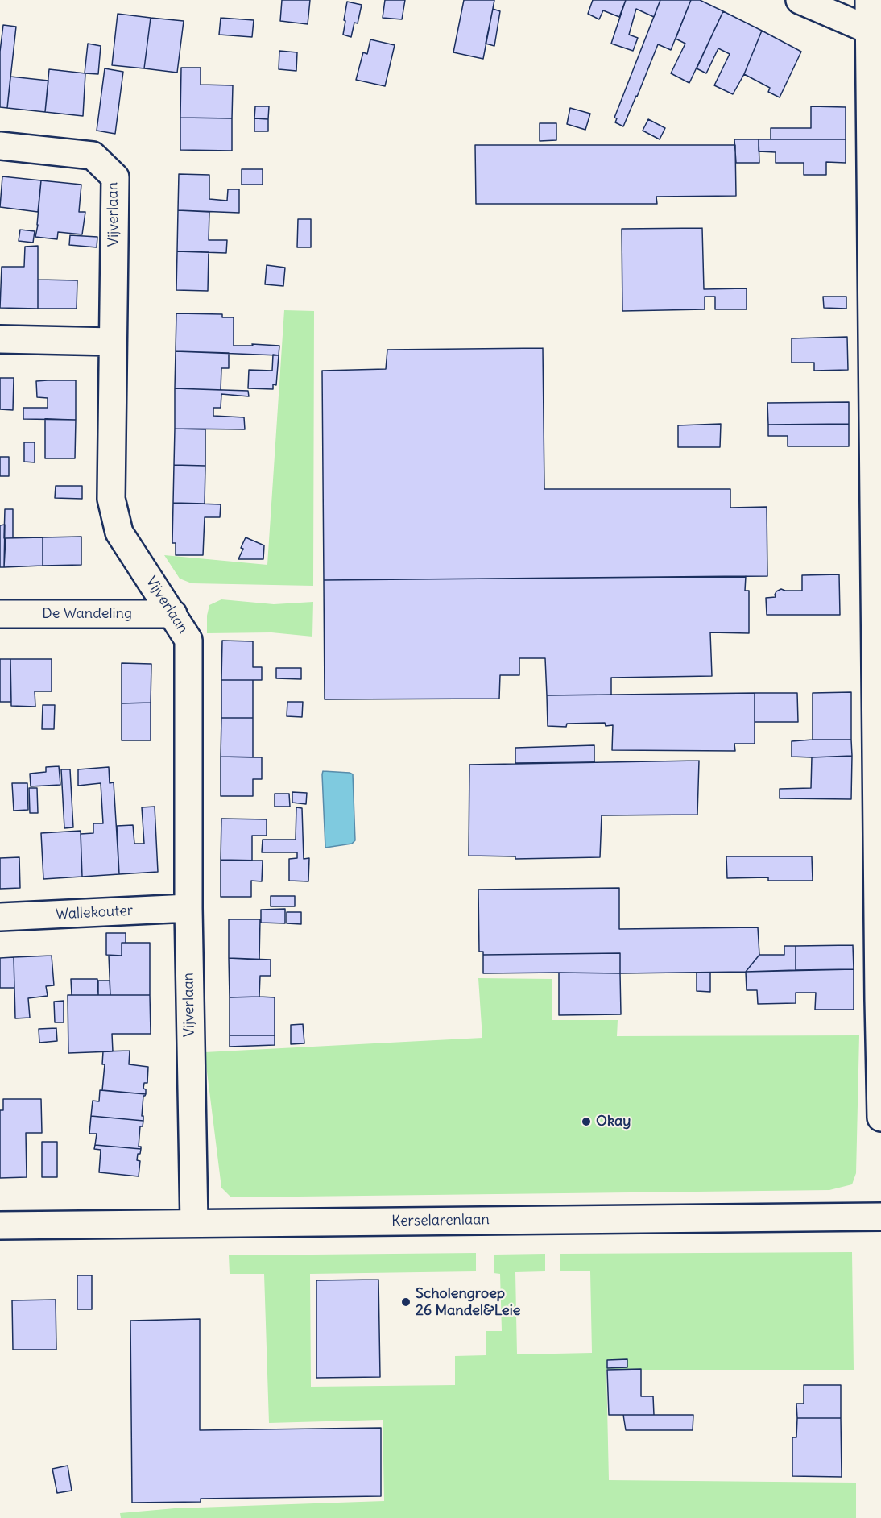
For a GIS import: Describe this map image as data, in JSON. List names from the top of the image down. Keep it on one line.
{"streets":{"street":["Vijverlaan","De Wandeling","Wallekouter","Kerselarenlaan"]},"crossings":[["Vijverlaan","De Wandeling"],["Vijverlaan","Wallekouter"],["Vijverlaan","Kerselarenlaan"]],"places":["Okay","Scholengroep 26 Mandel&Leie"]}
